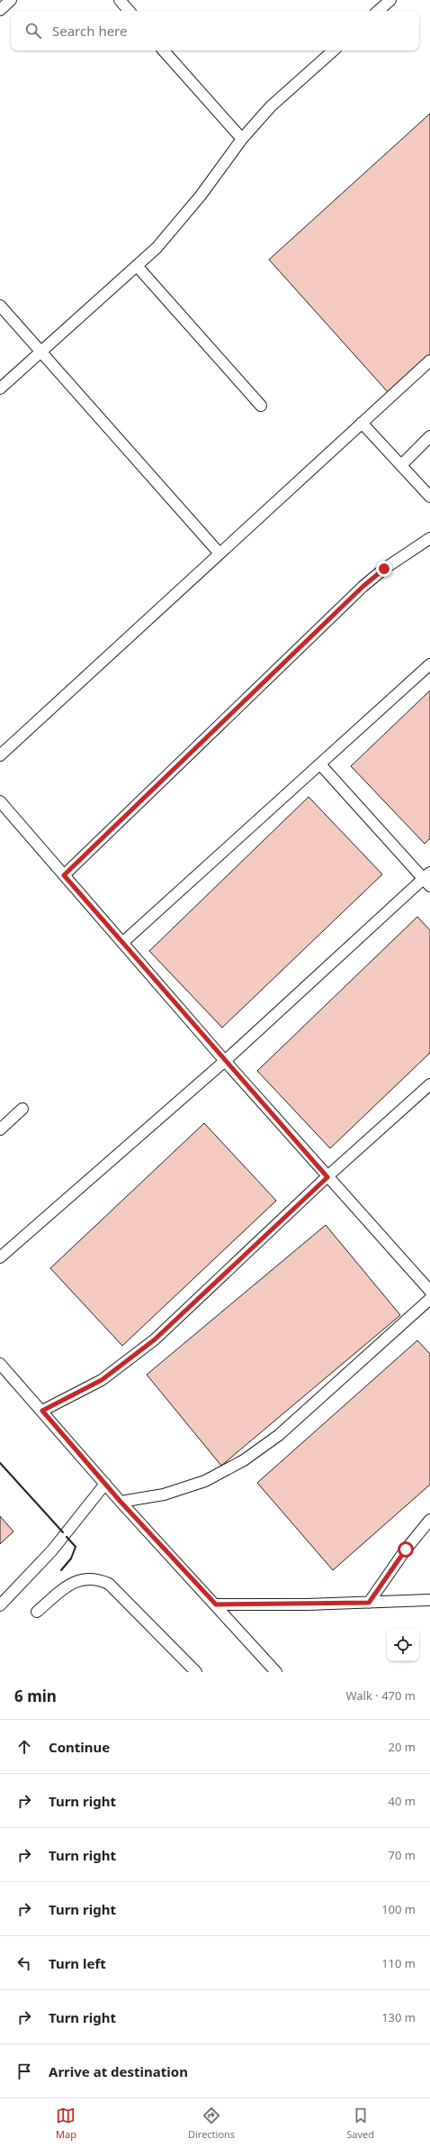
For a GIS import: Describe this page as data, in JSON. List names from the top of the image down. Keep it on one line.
{"page":{"search":"Search here","heading":["6 min","Walk · 470 m"],"list":[["Continue","20 m"],["Turn right","40 m"],["Turn right","70 m"],["Turn right","100 m"],["Turn left","110 m"],["Turn right","130 m"],"Arrive at destination"],"nav":["Map","Directions","Saved"]}}
